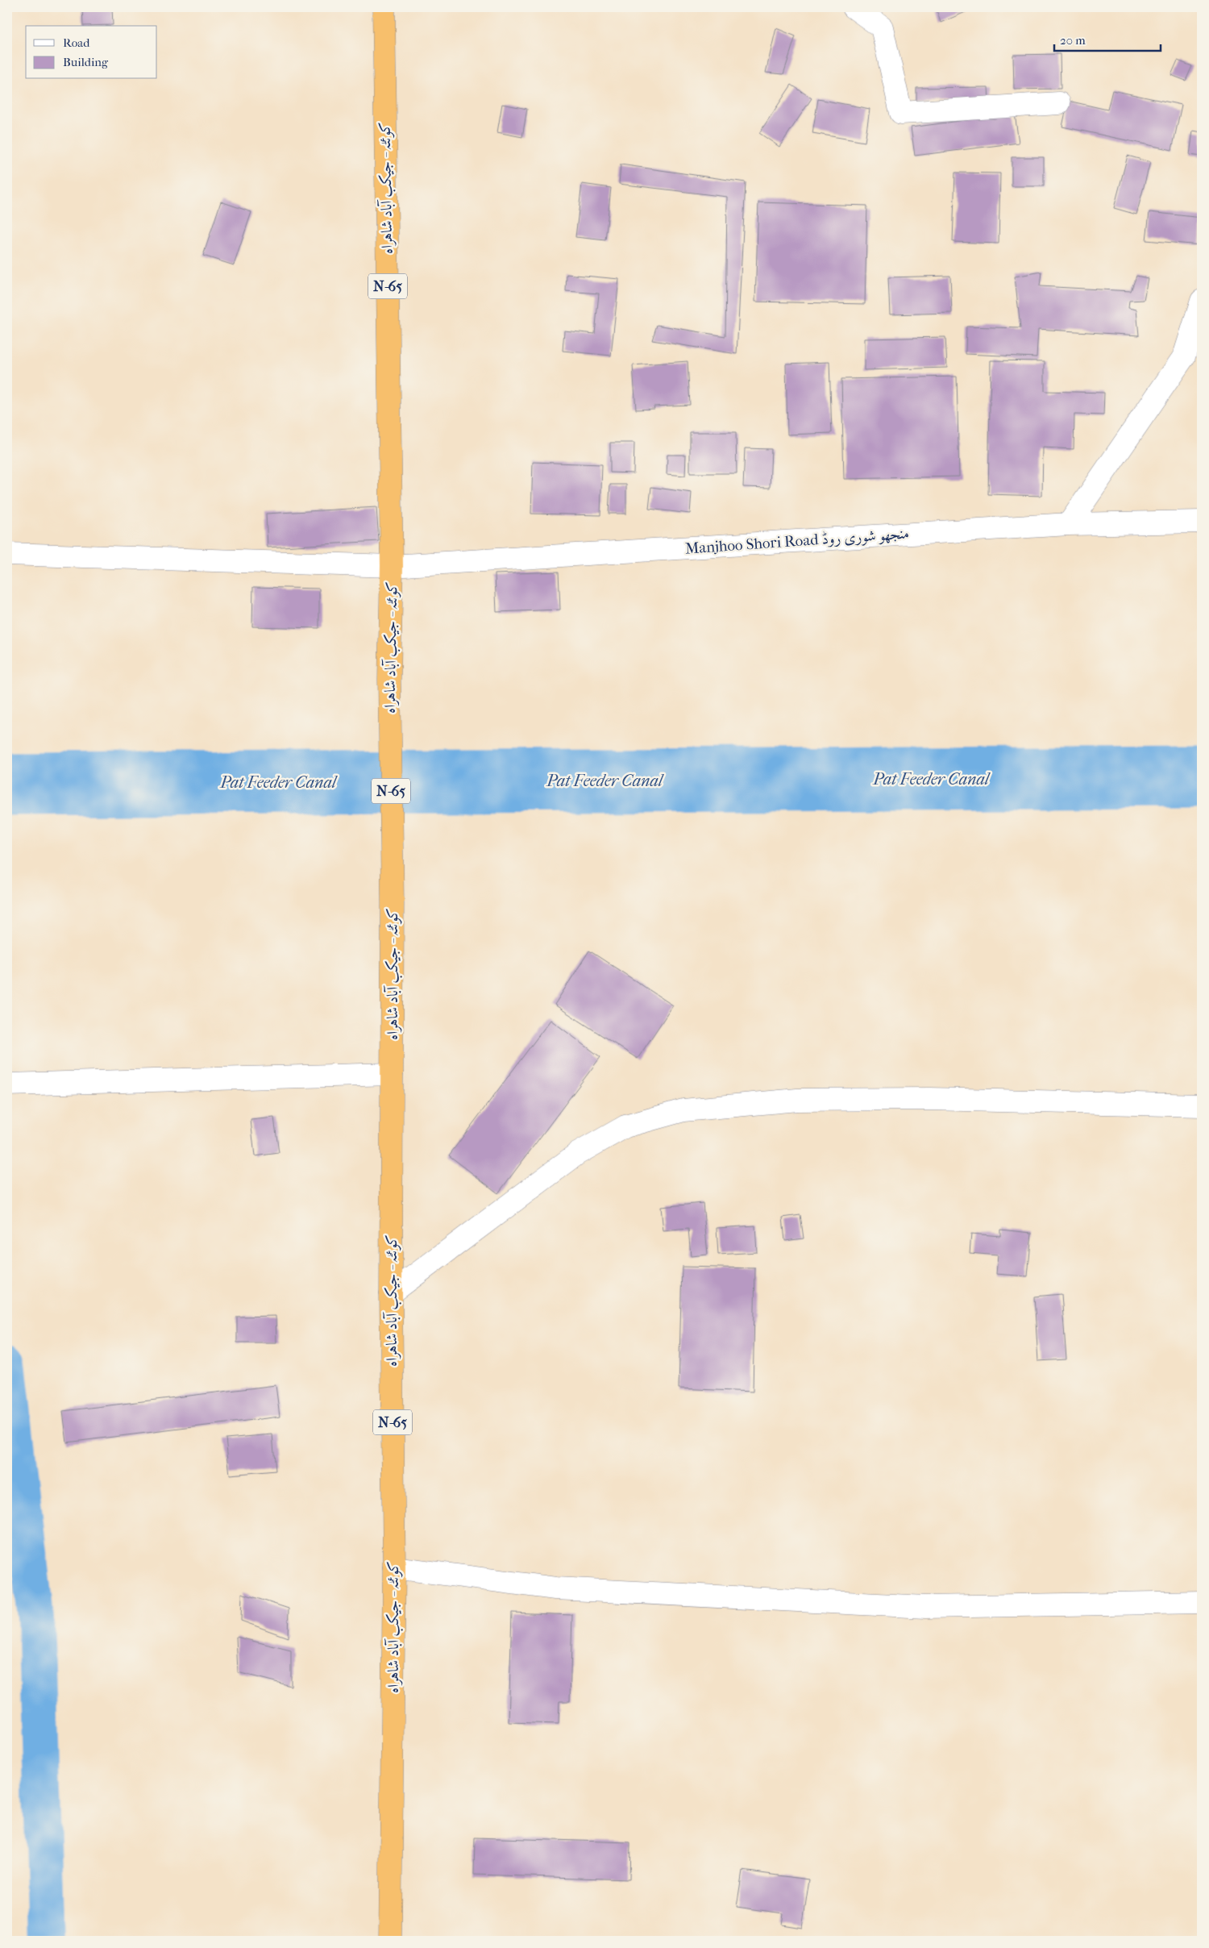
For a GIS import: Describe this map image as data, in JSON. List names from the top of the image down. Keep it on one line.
{"streets":{"highway":["کوئٹہ - جیکب آباد شاہراہ","N-65"],"street":["Manjhoo Shori Road منجھو شوری روڈ"]},"crossings":[["کوئٹہ - جیکب آباد شاہراہ","Manjhoo Shori Road منجھو شوری روڈ"]],"water":["Pat Feeder Canal"],"legend":["Road","Building"],"scale_bar":"20 m"}
